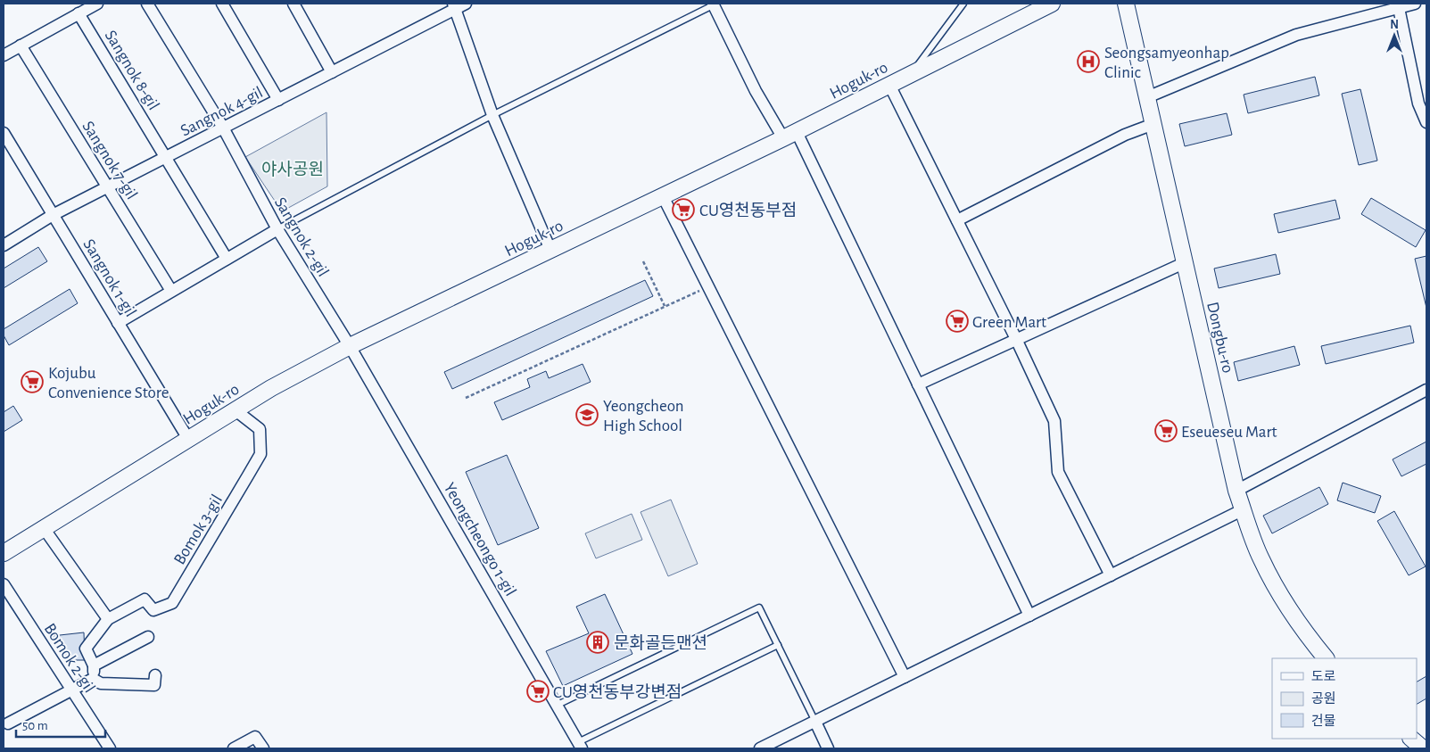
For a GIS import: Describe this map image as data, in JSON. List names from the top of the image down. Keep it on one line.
{"streets":{"main road":["Hoguk-ro","Dongbu-ro"],"street":["Sangnok 8-gil","Sangnok 4-gil","Sangnok 7-gil","Sangnok 2-gil","Sangnok 1-gil","Bomok 3-gil","Yeongcheongo 1-gil","Bomok 2-gil"]},"crossings":[["Sangnok 8-gil","Sangnok 4-gil"],["Hoguk-ro","Sangnok 2-gil"],["Hoguk-ro","Sangnok 1-gil"],["Hoguk-ro","Bomok 3-gil"],["Hoguk-ro","Yeongcheongo 1-gil"],["Sangnok 4-gil","Sangnok 7-gil"],["Sangnok 4-gil","Sangnok 2-gil"],["Sangnok 4-gil","Sangnok 1-gil"],["Sangnok 2-gil","Yeongcheongo 1-gil"]],"parks":["야사공원"],"places":{"hospital":["Seongsamyeonhap Clinic"],"supermarket":["CU영천동부점","Green Mart","Kojubu Convenience Store","Eseueseu Mart","CU영천동부강변점"],"school or university":["Yeongcheon High School"],"building":["문화골든맨션"]},"legend":["도로","공원","건물"],"scale_bar":"50 m","north":"top"}
